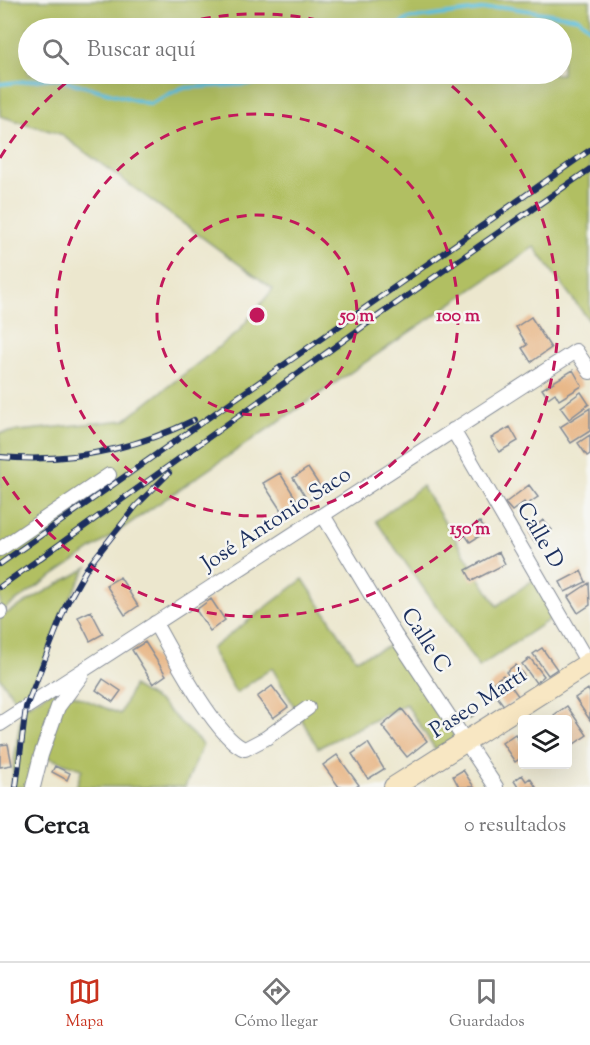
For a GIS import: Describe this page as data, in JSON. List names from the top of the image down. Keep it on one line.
{"streets":{"street":["José Antonio Saco","Calle D","Calle C","Paseo Martí"]},"crossings":[["José Antonio Saco","Calle D"],["José Antonio Saco","Calle C"],["Calle D","Paseo Martí"],["Calle C","Paseo Martí"]],"page":{"search":"Buscar aquí","heading":["Cerca","0 resultados"],"nav":["Mapa","Cómo llegar","Guardados"]},"rings":["50 m","100 m","150 m"]}
